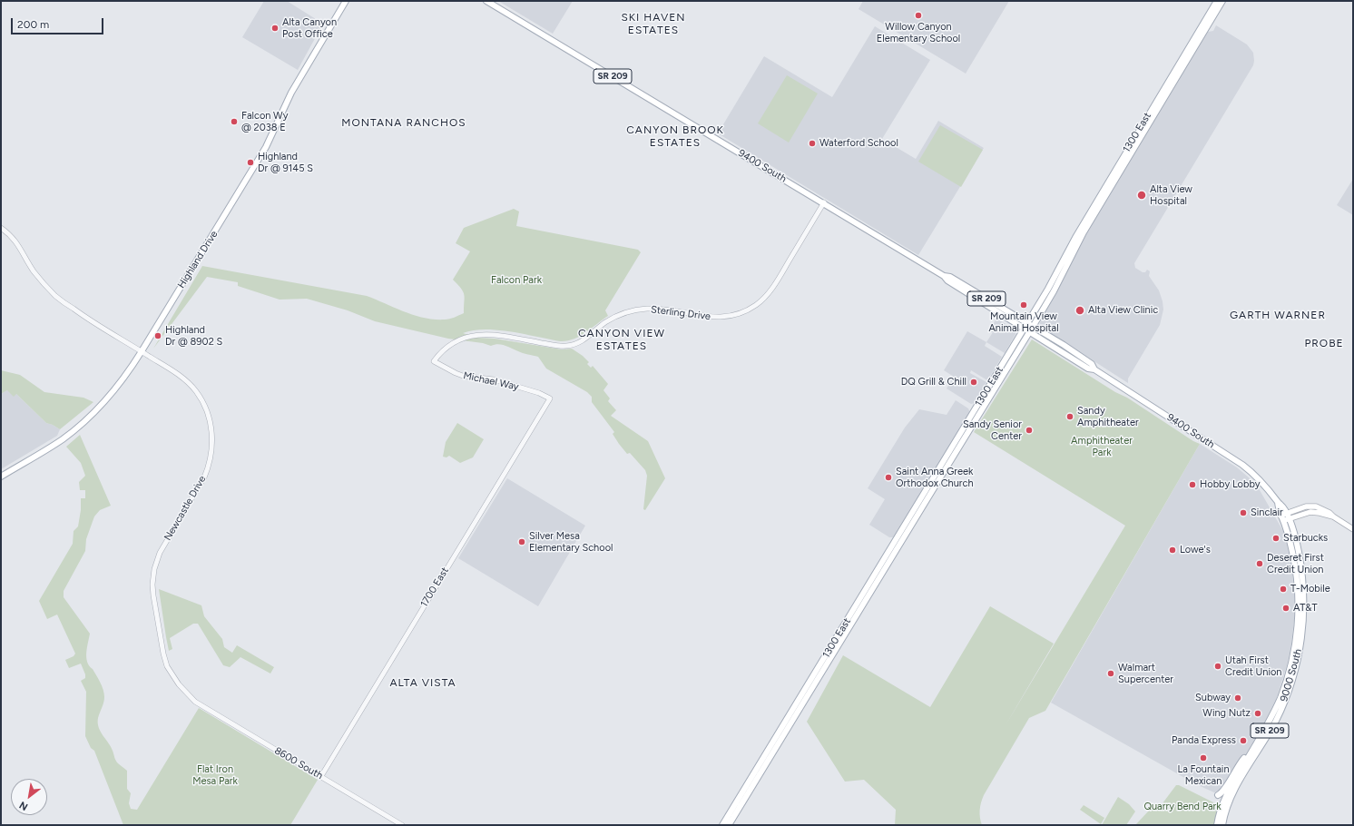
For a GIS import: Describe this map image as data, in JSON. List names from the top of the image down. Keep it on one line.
{"streets":{"main road":["SR 209","1300 East","9400 South","Highland Drive","9000 South"],"street":["Sterling Drive","Michael Way","Newcastle Drive","1700 East","8600 South"]},"crossings":[["1300 East","9400 South"],["9400 South","Sterling Drive"],["9400 South","9000 South"],["Highland Drive","Newcastle Drive"],["Sterling Drive","Michael Way"],["Michael Way","1700 East"],["Newcastle Drive","8600 South"],["1700 East","8600 South"]],"districts":["SKI HAVEN ESTATES","MONTANA RANCHOS","CANYON BROOK ESTATES","GARTH WARNER","CANYON VIEW ESTATES","PROBE","ALTA VISTA"],"parks":["Falcon Park","Amphitheater Park","Flat Iron Mesa Park","Quarry Bend Park"],"places":["Willow Canyon Elementary School","Alta Canyon Post Office","Falcon Wy @ 2038 E","Waterford School","Highland Dr @ 9145 S","Alta View Hospital","Mountain View Animal Hospital","Alta View Clinic","Highland Dr @ 8902 S","DQ Grill & Chill","Sandy Amphitheater","Sandy Senior Center","Saint Anna Greek Orthodox Church","Hobby Lobby","Sinclair","Starbucks","Silver Mesa Elementary School","Lowe's","Deseret First Credit Union","T-Mobile","AT&T","Utah First Credit Union","Walmart Supercenter","Subway","Wing Nutz","Panda Express","La Fountain Mexican"],"scale_bar":"200 m","north":"bottom left"}
